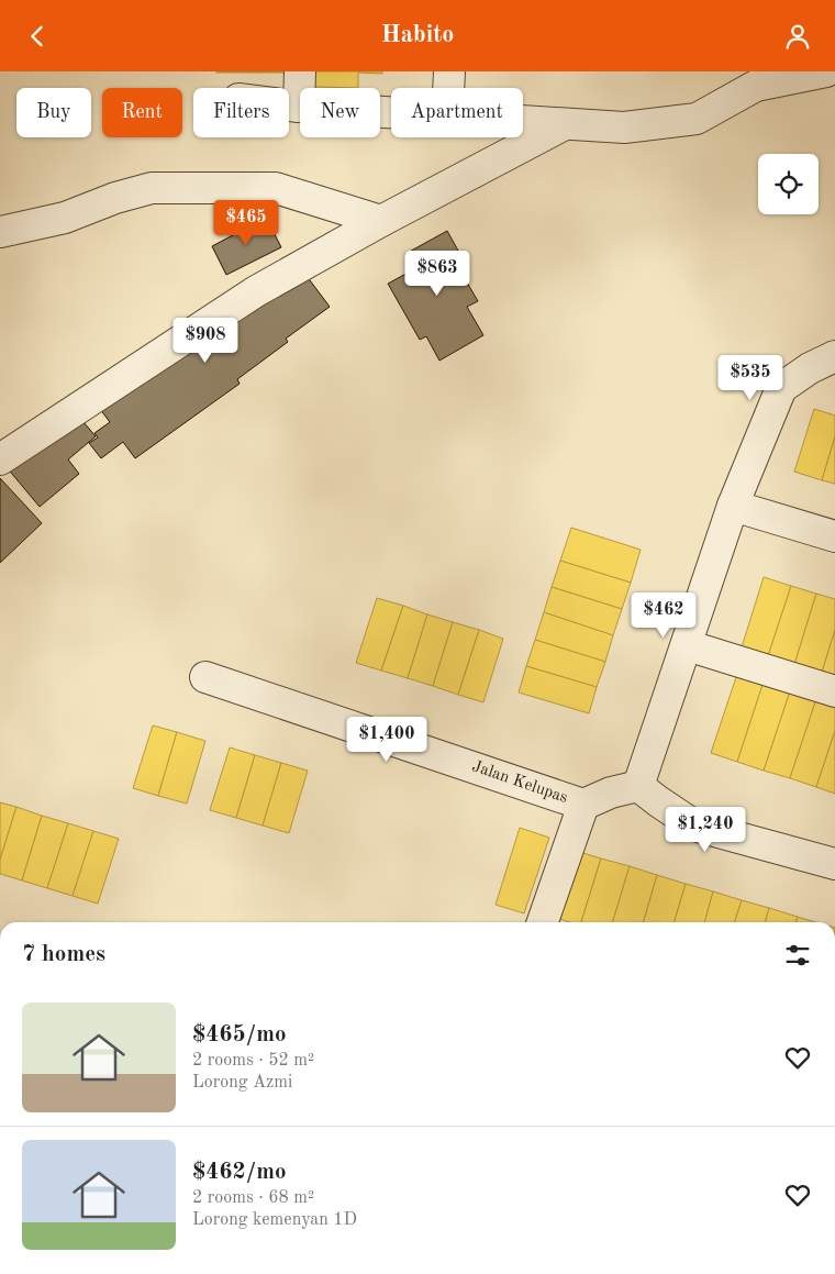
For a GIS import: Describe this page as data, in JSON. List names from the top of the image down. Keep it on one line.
{"streets":{"street":["Jalan Kelupas"]},"page":{"header":"Habito","chip":["Buy","Rent","Filters","New","Apartment"],"price":["$465","$863","$908","$535","$462","$1,400","$1,240"],"heading":"7 homes","list":[{"name":"$465/mo","note":"2 rooms · 52 m² · Lorong Azmi"},{"name":"$462/mo","note":"2 rooms · 68 m² · Lorong kemenyan 1D"}]}}
